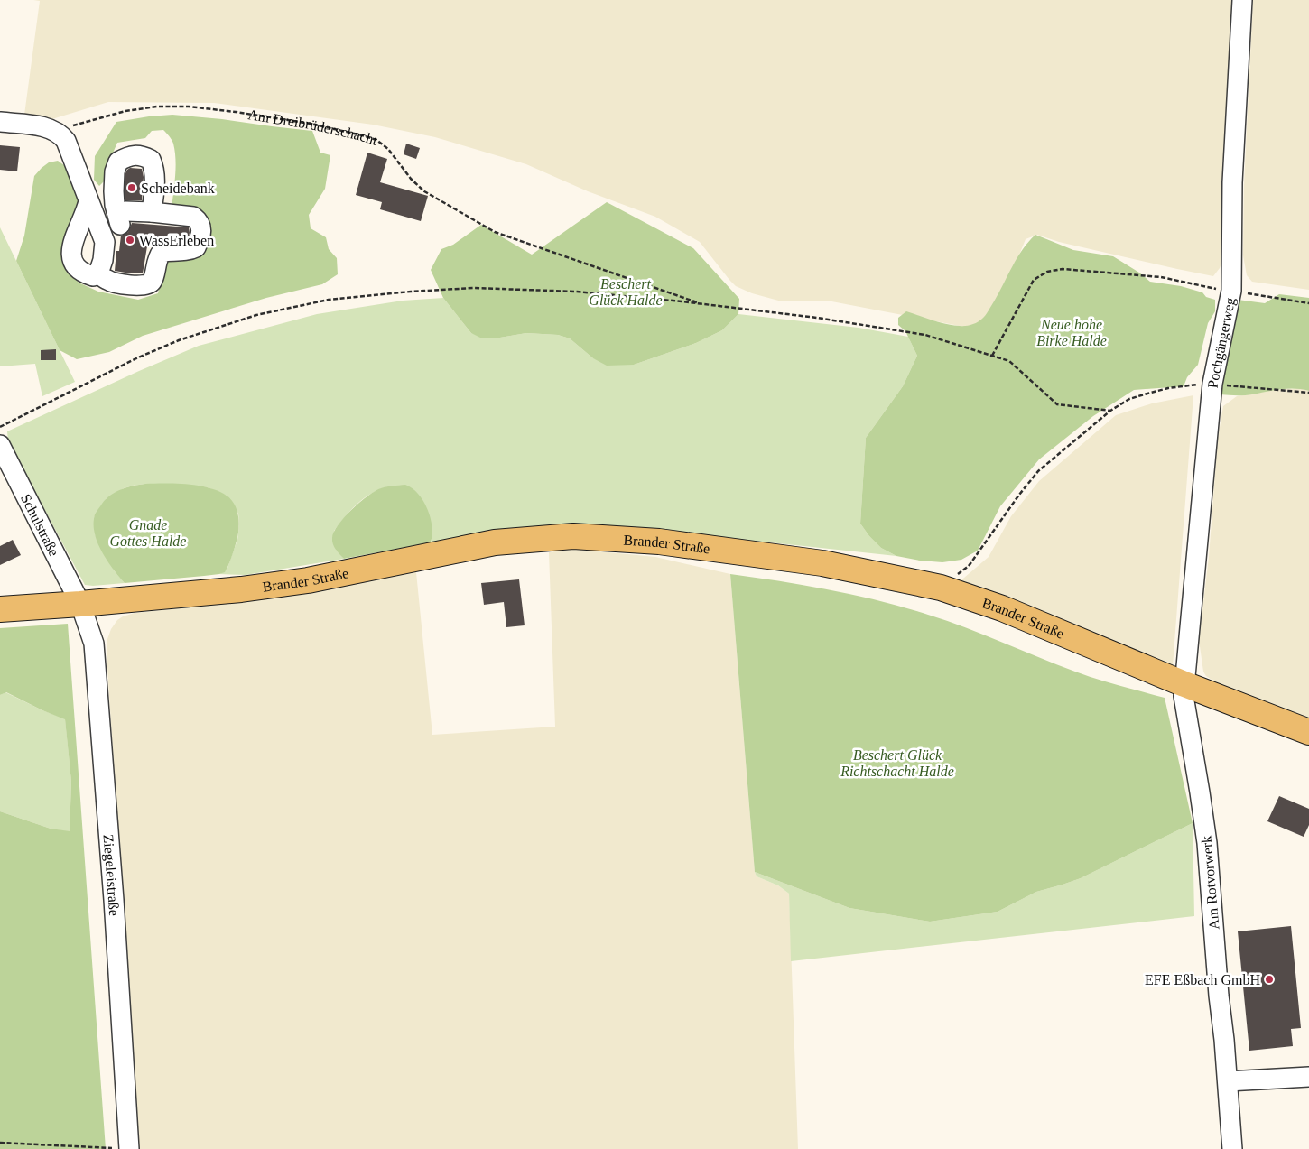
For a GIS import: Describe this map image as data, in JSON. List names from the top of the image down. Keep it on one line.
{"streets":{"main road":["Brander Straße"],"street":["Pochgängerweg","Schulstraße","Ziegeleistraße","Am Rotvorwerk"],"path":["Am Dreibrüderschacht"]},"crossings":[["Pochgängerweg","Brander Straße"],["Pochgängerweg","Am Rotvorwerk"],["Schulstraße","Brander Straße"],["Schulstraße","Ziegeleistraße"],["Brander Straße","Ziegeleistraße"],["Brander Straße","Am Rotvorwerk"]],"parks":["Beschert Glück Halde","Neue hohe Birke Halde","Gnade Gottes Halde","Beschert Glück Richtschacht Halde"],"places":["Scheidebank","WassErleben","EFE Eßbach GmbH"]}
